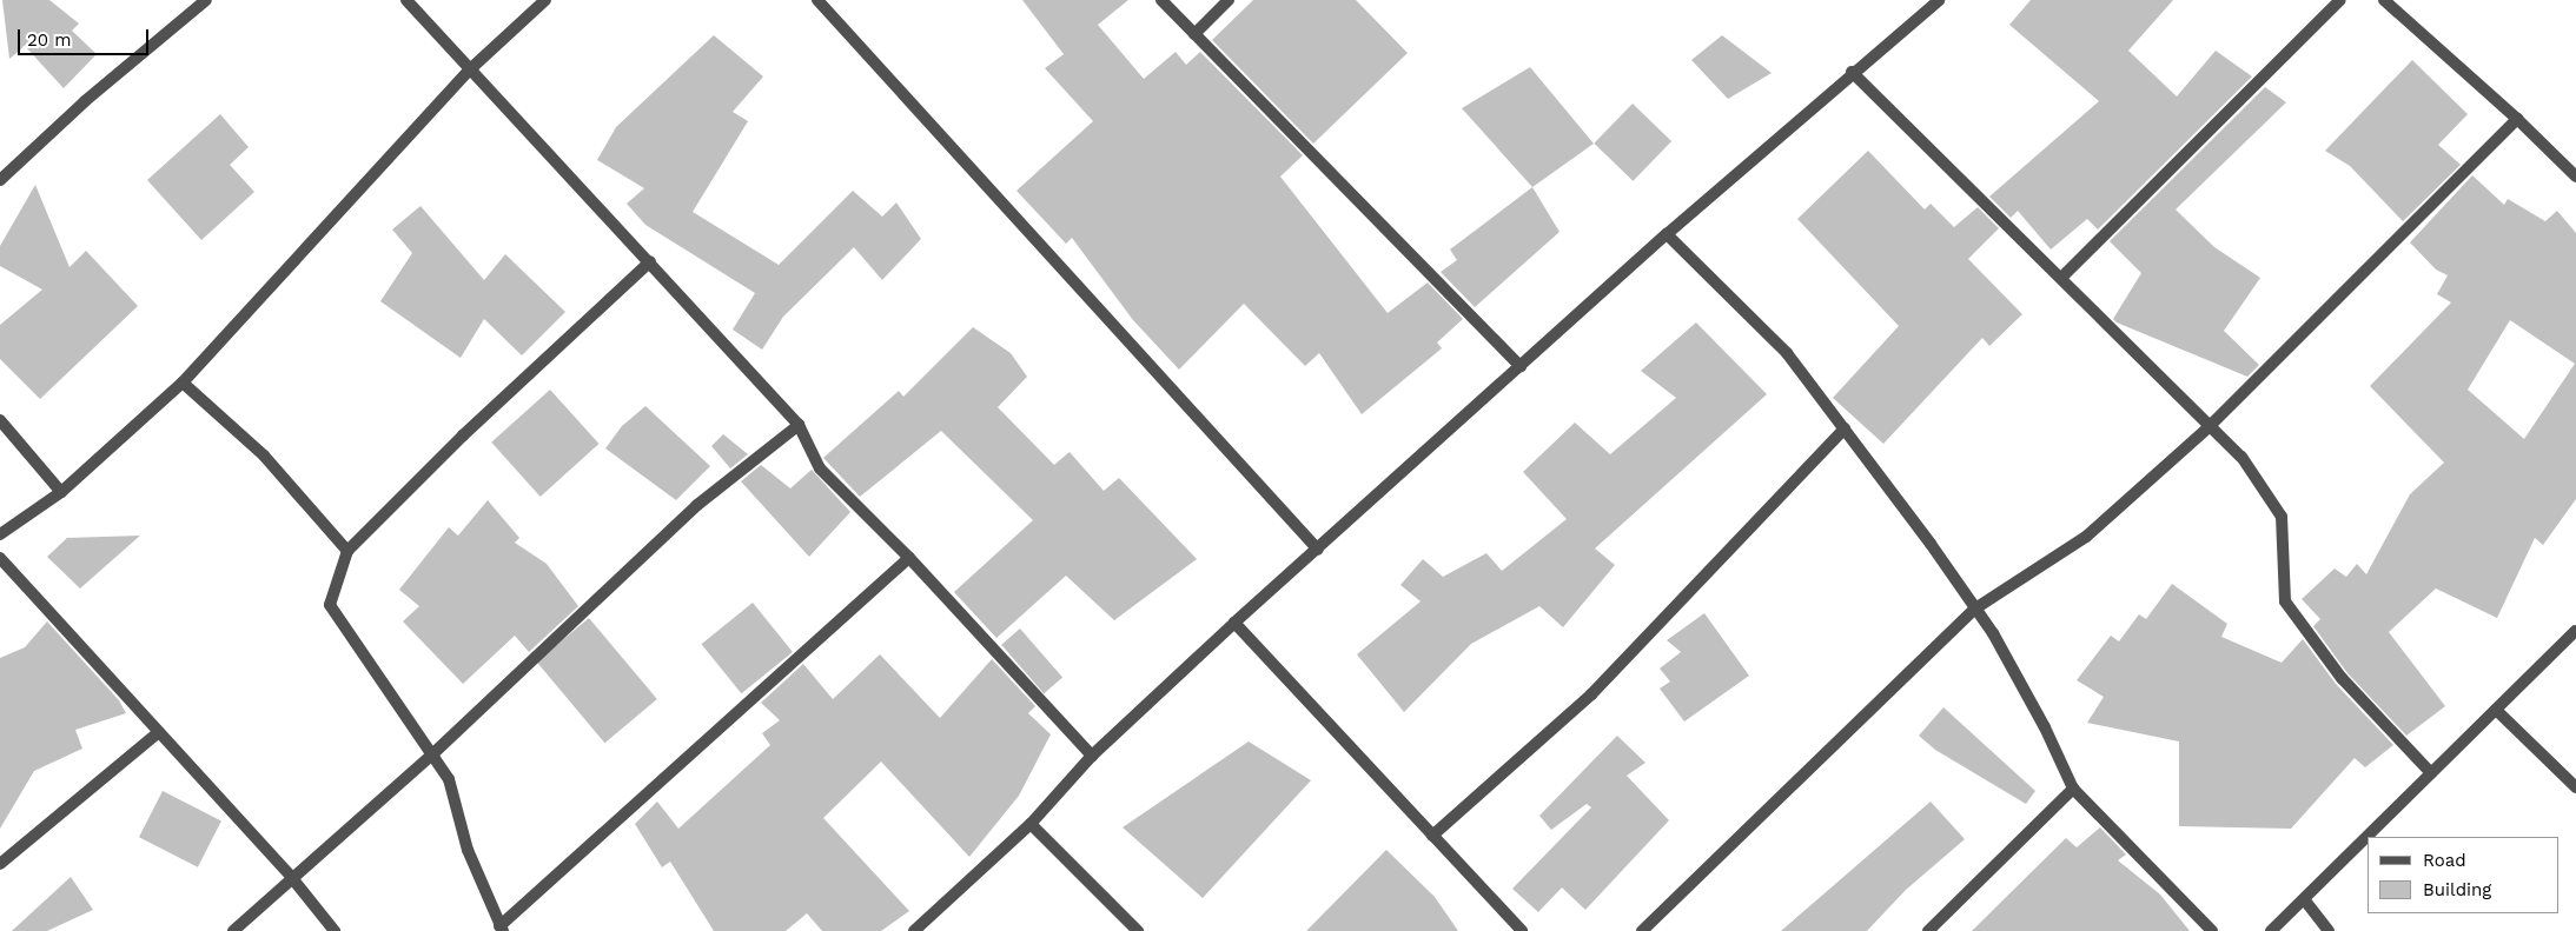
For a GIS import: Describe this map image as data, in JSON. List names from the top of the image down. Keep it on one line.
{"legend":["Road","Building"],"scale_bar":"20 m"}
